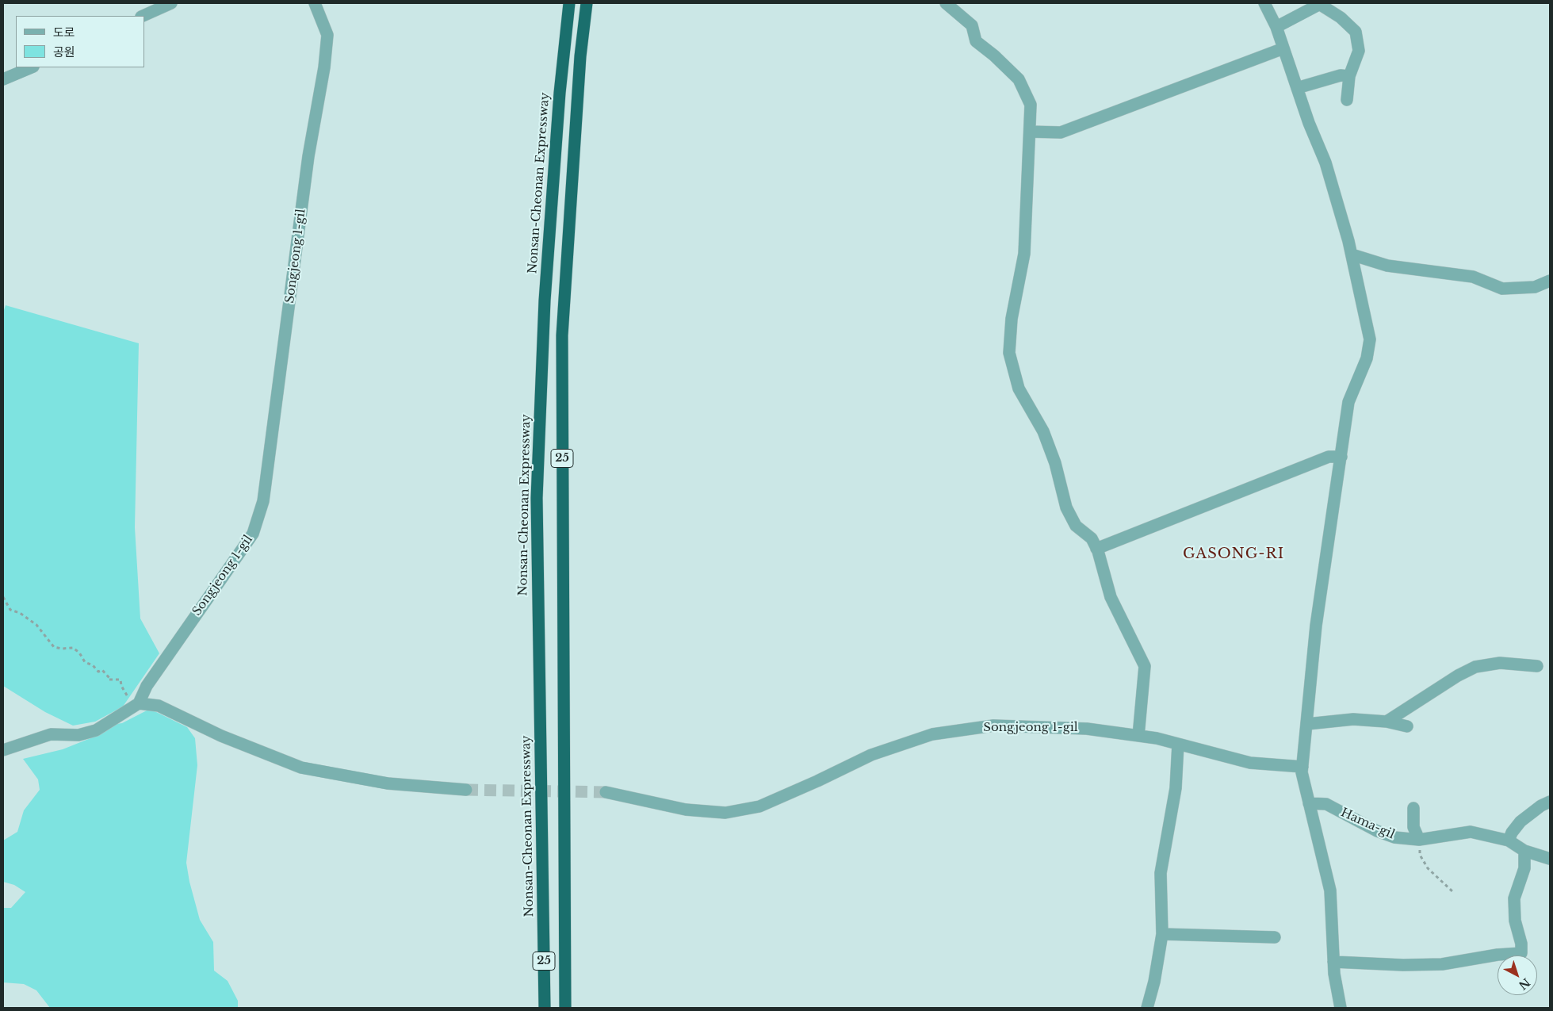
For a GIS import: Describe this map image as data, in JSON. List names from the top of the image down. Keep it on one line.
{"streets":{"highway":["Nonsan-Cheonan Expressway","25"],"street":["Songjeong 1-gil","Hama-gil"]},"districts":["GASONG-RI"],"legend":["도로","공원"],"north":"bottom right"}
